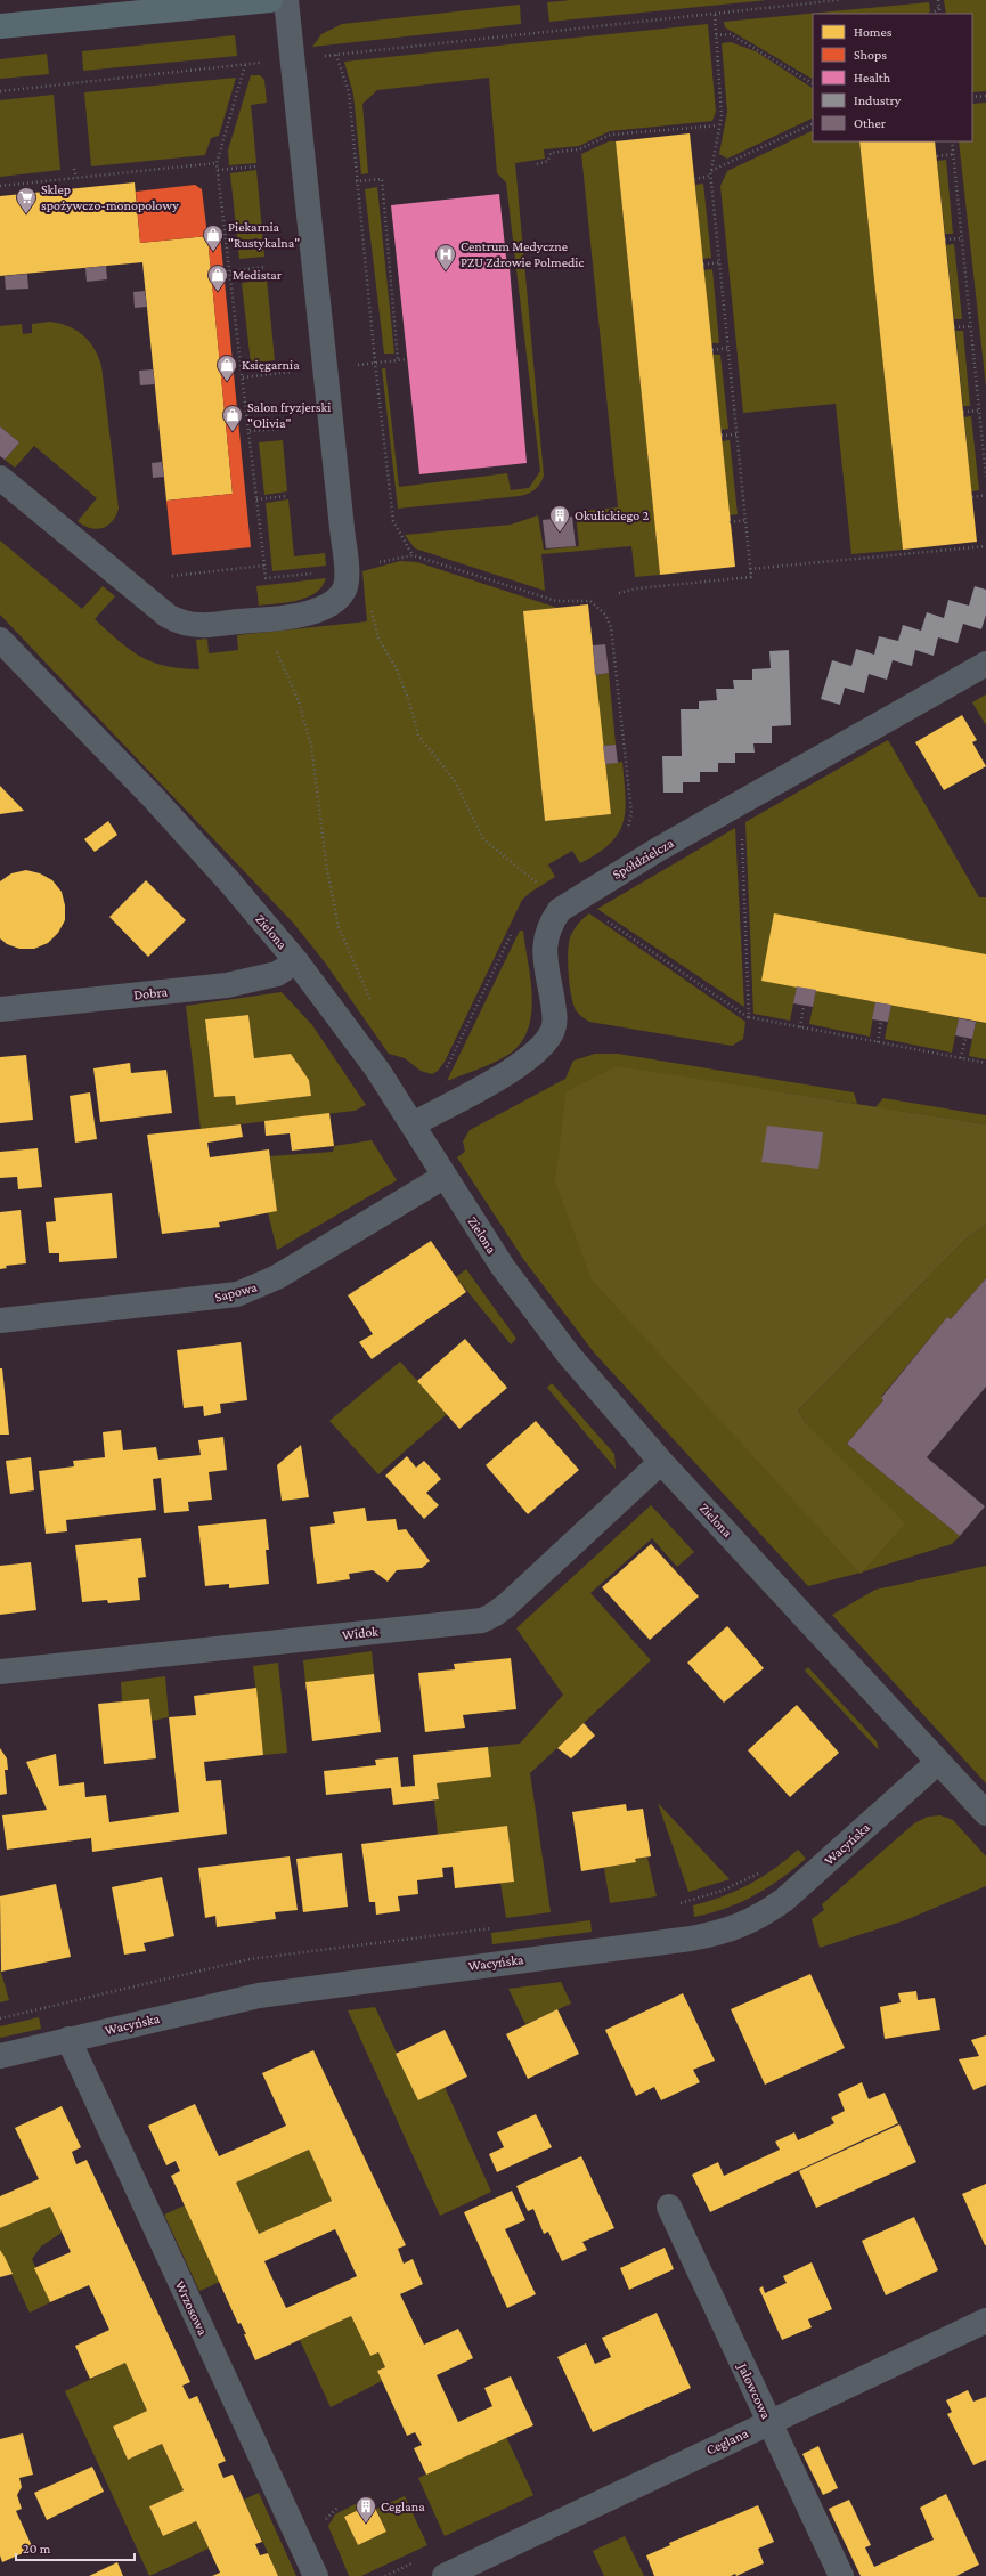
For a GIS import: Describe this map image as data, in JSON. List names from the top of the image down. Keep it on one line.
{"streets":{"street":["Spółdzielcza","Zielona","Dobra","Sapowa","Widok","Wacyńska","Wrzosowa","Jałowcowa","Ceglana"]},"crossings":[["Spółdzielcza","Zielona"],["Zielona","Dobra"],["Zielona","Sapowa"],["Zielona","Widok"],["Zielona","Wacyńska"],["Wacyńska","Wrzosowa"],["Jałowcowa","Ceglana"]],"places":{"supermarket":["Sklep spożywczo-monopolowy"],"shop":["Piekarnia \"Rustykalna\"","Medistar","Księgarnia","Salon fryzjerski \"Olivia\""],"hospital":["Centrum Medyczne PZU Zdrowie Polmedic"],"building":["Okulickiego 2","Ceglana"]},"legend":["Homes","Shops","Health","Industry","Other"],"scale_bar":"20 m"}
